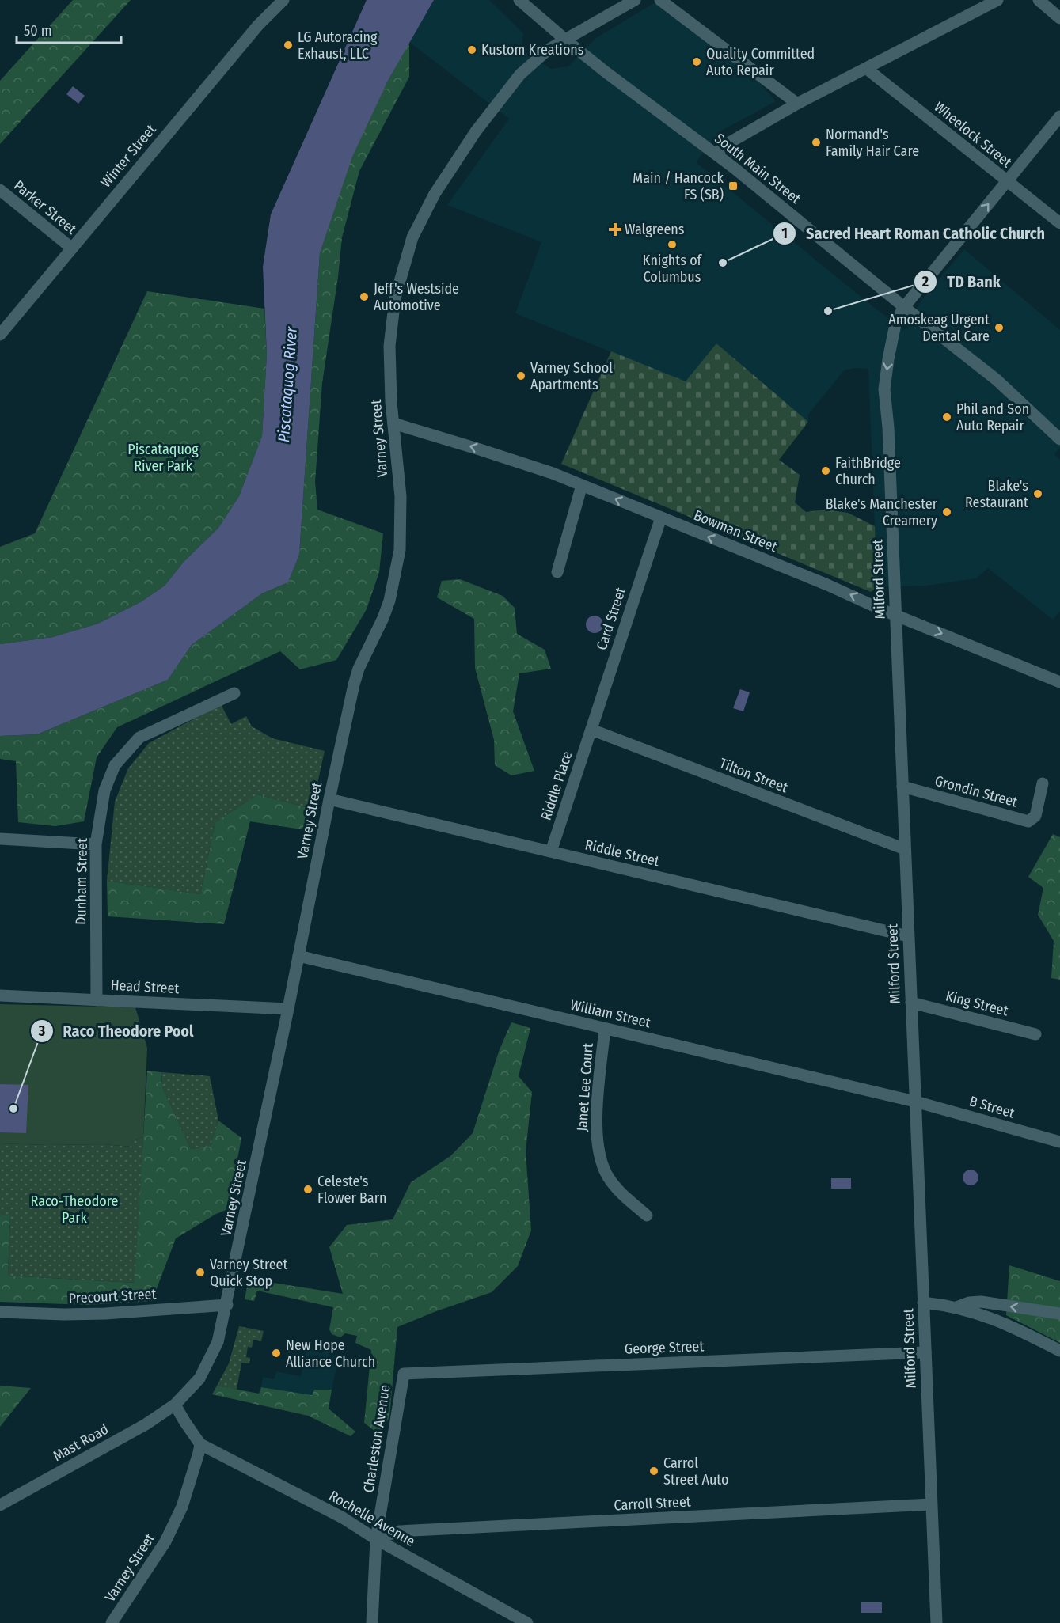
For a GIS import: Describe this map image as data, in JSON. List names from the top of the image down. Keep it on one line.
{"streets":{"street":["Wheelock Street","Winter Street","South Main Street","Parker Street","Varney Street","Bowman Street","Milford Street","Card Street","Tilton Street","Riddle Place","Grondin Street","Riddle Street","Dunham Street","Head Street","King Street","William Street","Janet Lee Court","B Street","Precourt Street","George Street","Charleston Avenue","Mast Road","Carroll Street","Rochelle Avenue"]},"crossings":[["Wheelock Street","Milford Street"],["Winter Street","Parker Street"],["South Main Street","Varney Street"],["South Main Street","Milford Street"],["Varney Street","Bowman Street"],["Varney Street","Riddle Street"],["Varney Street","Head Street"],["Varney Street","William Street"],["Varney Street","Precourt Street"],["Varney Street","Mast Road"],["Varney Street","Rochelle Avenue"],["Bowman Street","Milford Street"],["Bowman Street","Card Street"],["Milford Street","Tilton Street"],["Milford Street","Grondin Street"],["Milford Street","Riddle Street"],["Milford Street","King Street"],["Milford Street","William Street"],["Milford Street","B Street"],["Milford Street","George Street"],["Milford Street","Carroll Street"],["Card Street","Tilton Street"],["Card Street","Riddle Place"],["Tilton Street","Riddle Place"],["Riddle Place","Riddle Street"],["Dunham Street","Head Street"],["William Street","Janet Lee Court"],["William Street","B Street"],["George Street","Charleston Avenue"],["Charleston Avenue","Carroll Street"],["Charleston Avenue","Rochelle Avenue"],["Carroll Street","Rochelle Avenue"]],"water":["Piscataquog River"],"parks":["Piscataquog River Park","Raco-Theodore Park"],"places":{"other":["LG Autoracing Exhaust, LLC","Kustom Kreations","Quality Committed Auto Repair","Normand's Family Hair Care","Knights of Columbus","Sacred Heart Roman Catholic Church","Jeff's Westside Automotive","TD Bank","Amoskeag Urgent Dental Care","Varney School Apartments","Phil and Son Auto Repair","FaithBridge Church","Blake's Restaurant","Blake's Manchester Creamery","Raco Theodore Pool","Celeste's Flower Barn","Varney Street Quick Stop","New Hope Alliance Church","Carrol Street Auto"],"transit":["Main / Hancock FS (SB)"],"health":["Walgreens"]},"scale_bar":"50 m"}
